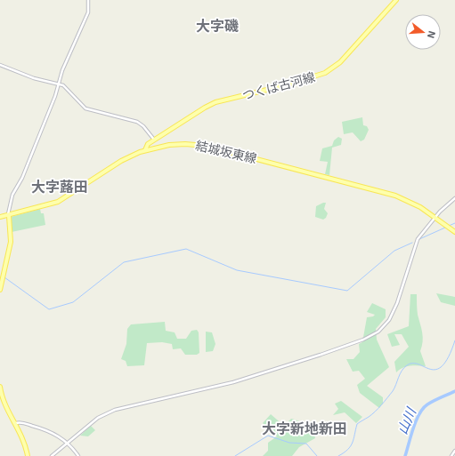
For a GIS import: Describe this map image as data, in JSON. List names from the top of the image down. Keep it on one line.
{"streets":{"main road":["つくば古河線","結城坂東線"]},"crossings":[["つくば古河線","結城坂東線"]],"districts":["大字磯","大字蕗田","大字新地新田"],"water":["山川"],"north":"right"}
